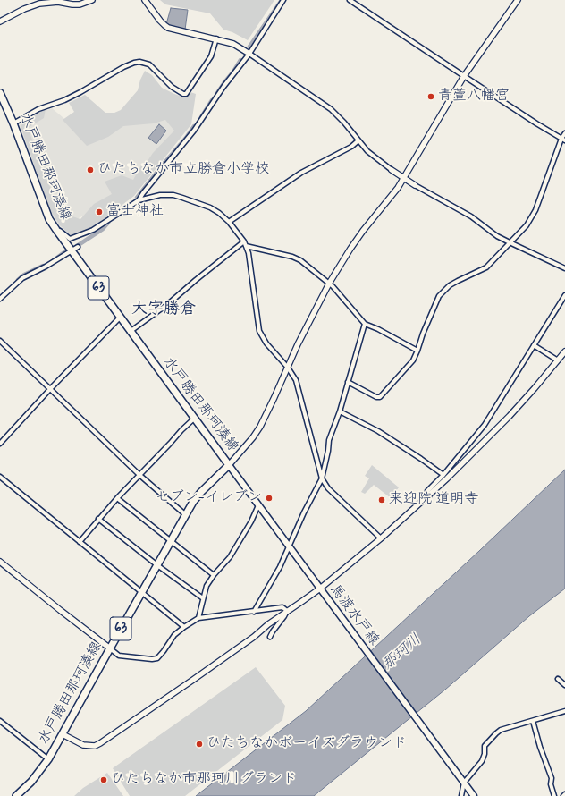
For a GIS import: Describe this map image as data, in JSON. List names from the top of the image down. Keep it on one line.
{"streets":{"main road":["水戸勝田那珂湊線","63","馬渡水戸線"]},"crossings":[["水戸勝田那珂湊線","馬渡水戸線"]],"districts":["大字勝倉"],"water":["那珂川"],"places":["青萱八幡宮","ひたちなか市立勝倉小学校","富士神社","セブン-イレブン","来迎院 道明寺","ひたちなかボーイズグラウンド","ひたちなか市那珂川グランド"]}
